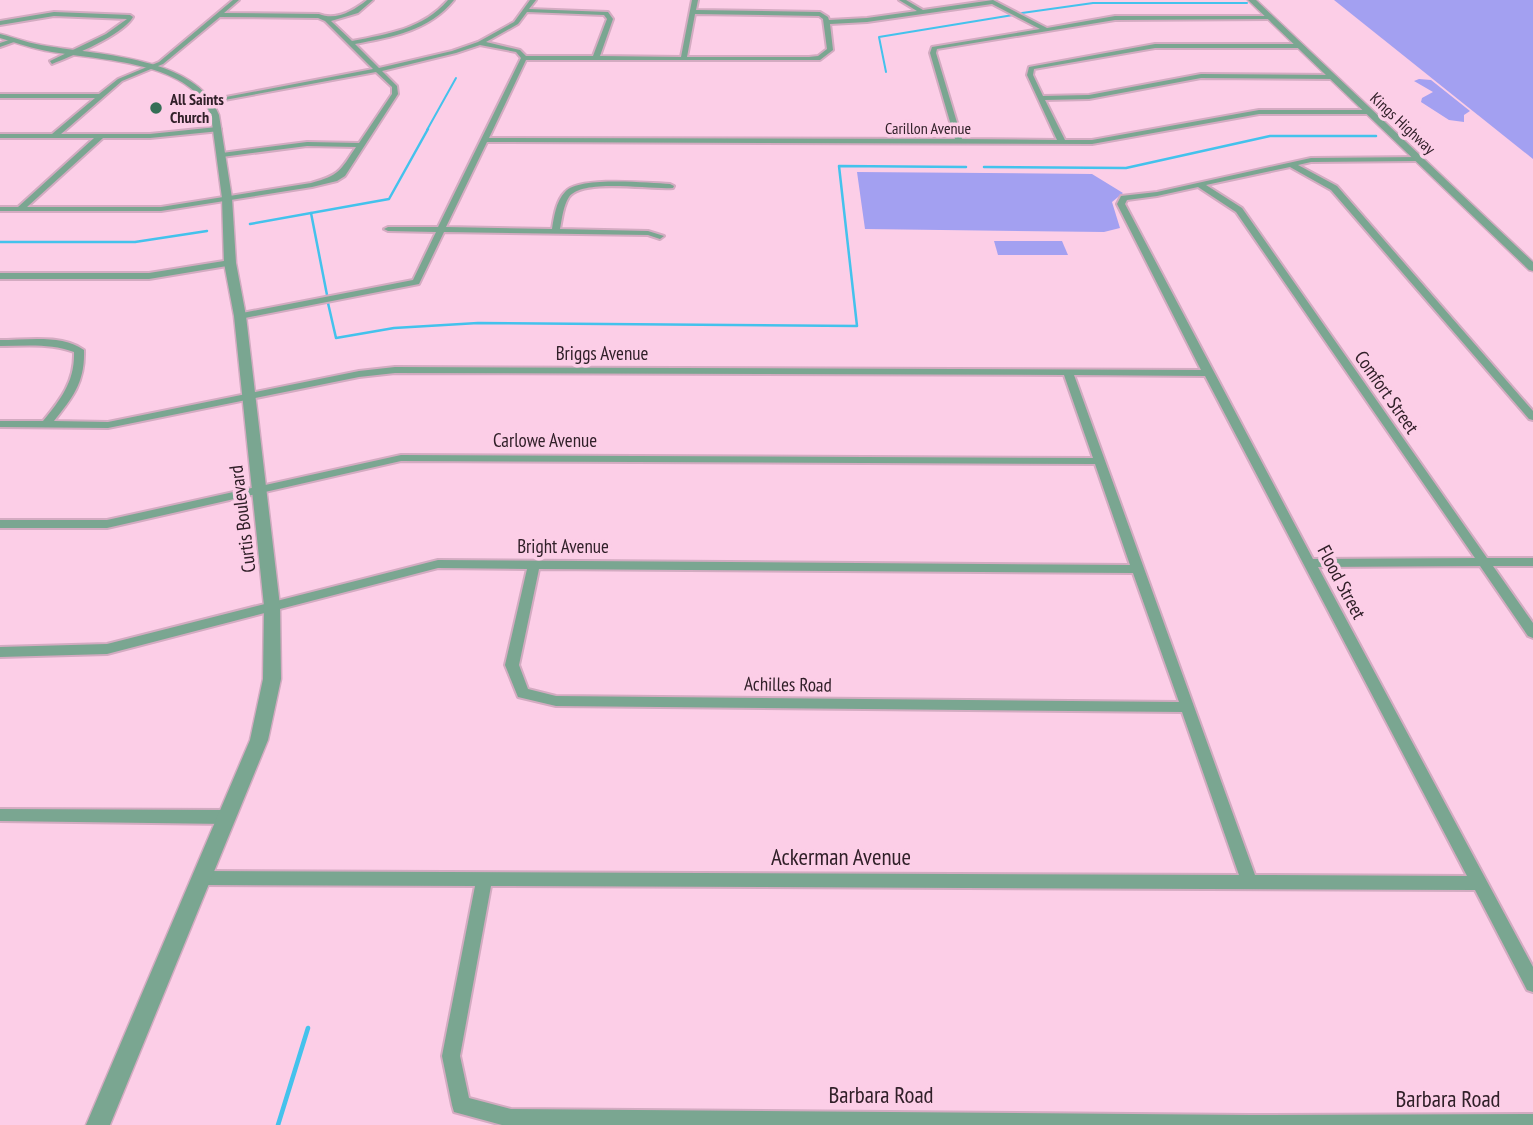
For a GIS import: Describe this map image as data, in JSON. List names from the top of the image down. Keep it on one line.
{"streets":{"street":["Kings Highway","Carillon Avenue","Briggs Avenue","Comfort Street","Carlowe Avenue","Curtis Boulevard","Bright Avenue","Flood Street","Achilles Road","Ackerman Avenue","Barbara Road"]},"crossings":[["Kings Highway","Carillon Avenue"],["Briggs Avenue","Curtis Boulevard"],["Briggs Avenue","Flood Street"],["Comfort Street","Flood Street"],["Carlowe Avenue","Curtis Boulevard"],["Curtis Boulevard","Bright Avenue"],["Curtis Boulevard","Ackerman Avenue"],["Bright Avenue","Achilles Road"],["Flood Street","Ackerman Avenue"],["Ackerman Avenue","Barbara Road"]],"places":["All Saints Church"]}
